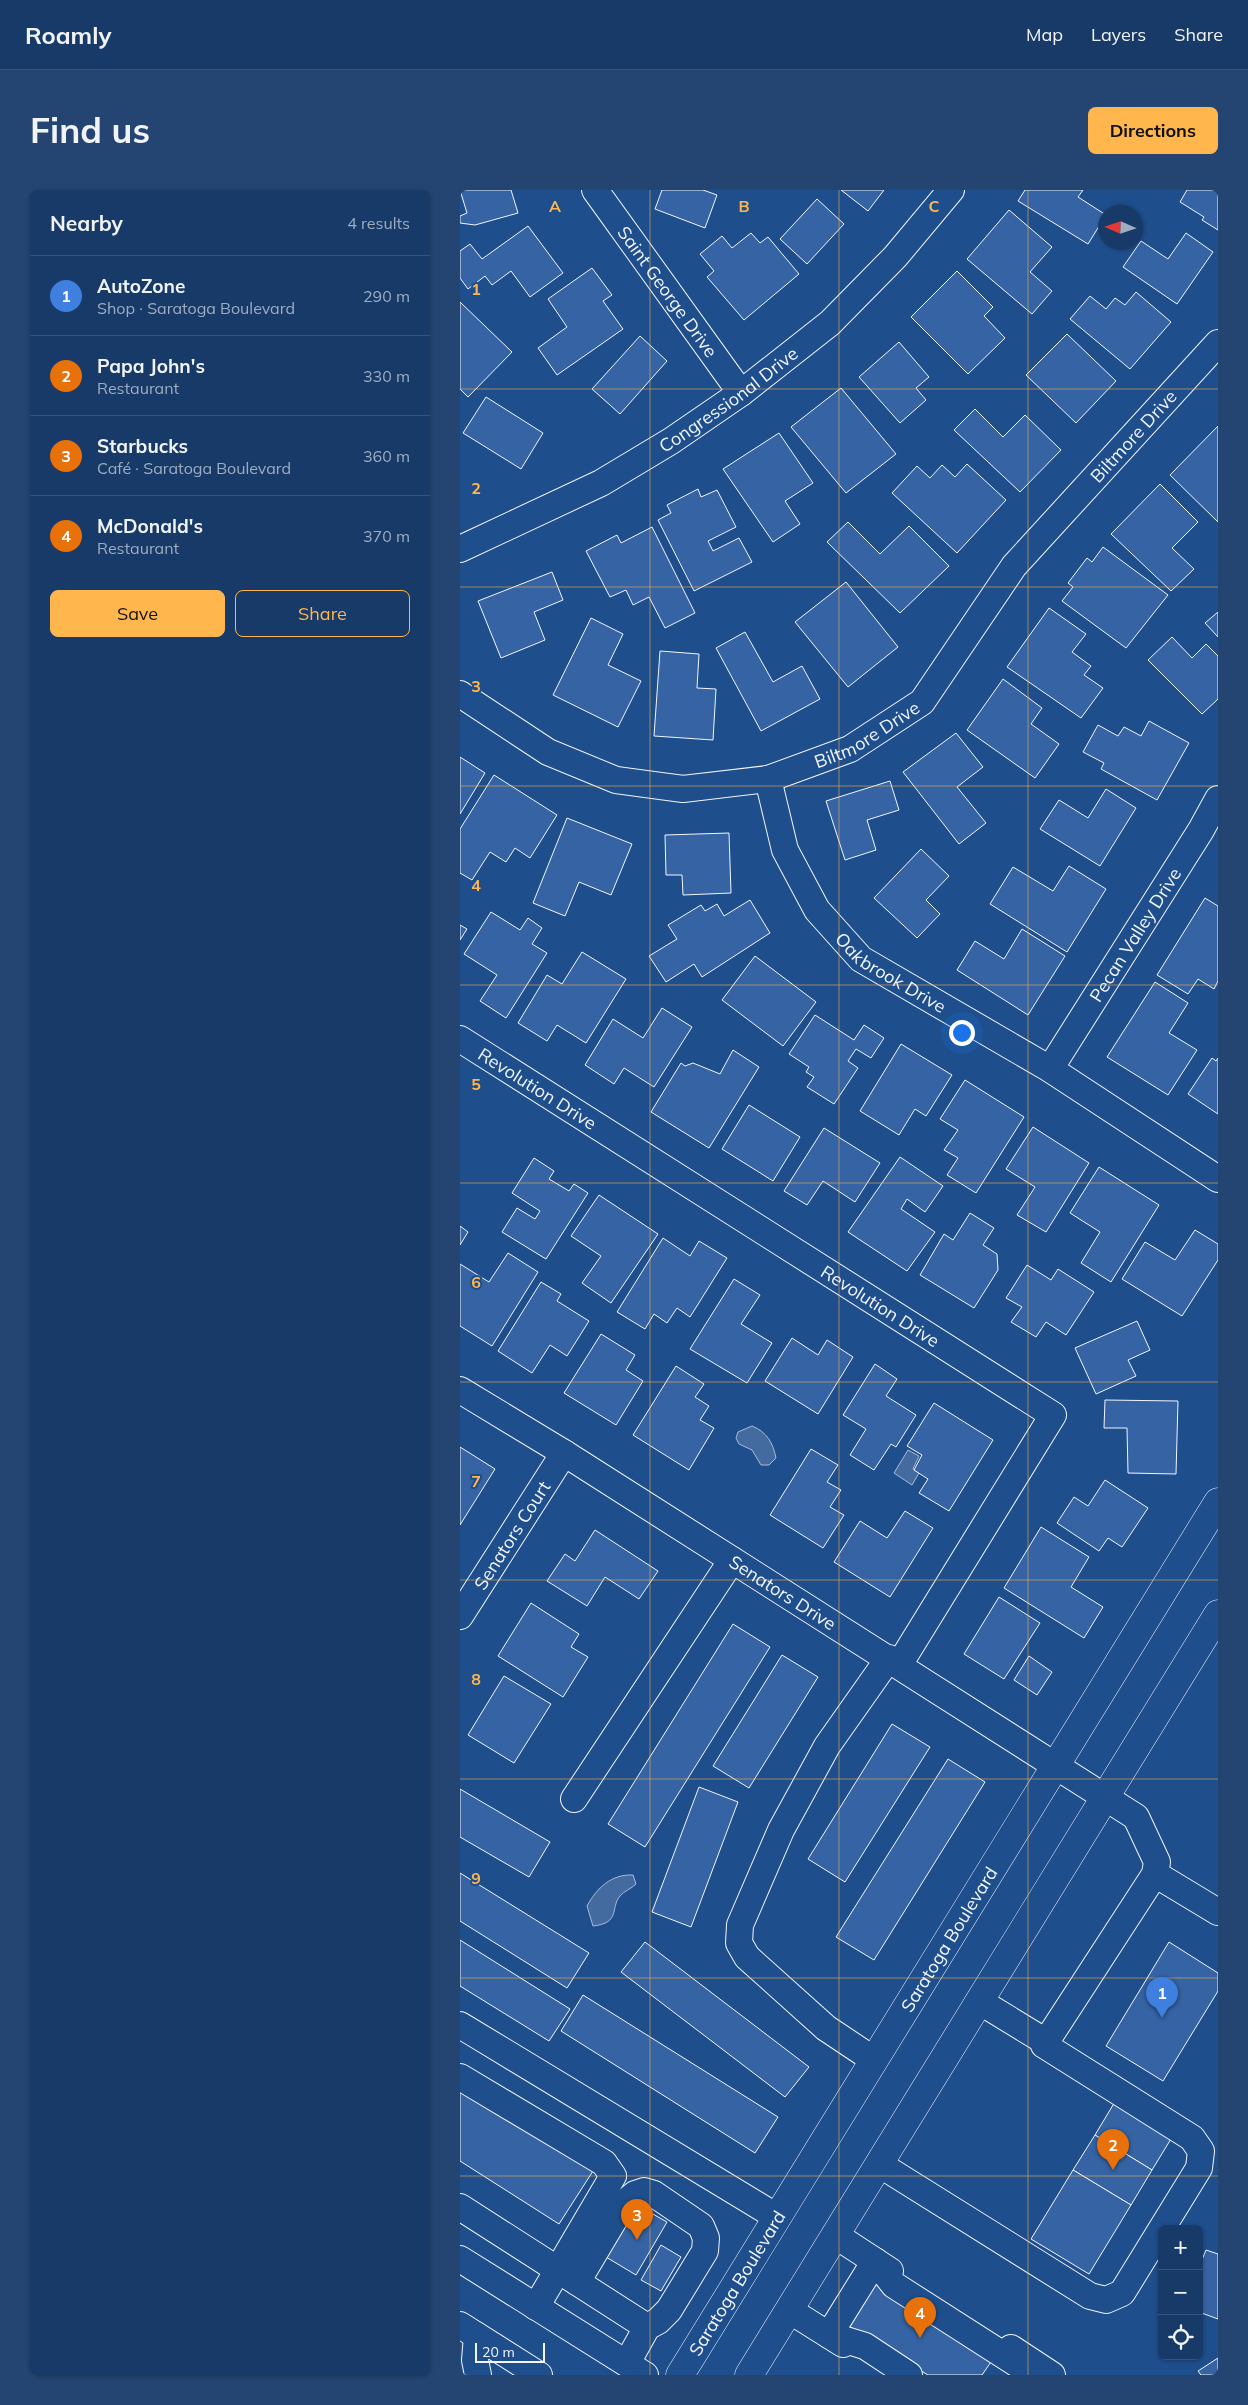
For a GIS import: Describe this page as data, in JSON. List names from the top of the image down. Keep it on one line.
{"streets":{"main road":["Saratoga Boulevard"],"street":["Saint George Drive","Congressional Drive","Biltmore Drive","Pecan Valley Drive","Oakbrook Drive","Revolution Drive","Senators Court","Senators Drive"]},"crossings":[["Saint George Drive","Congressional Drive"],["Biltmore Drive","Oakbrook Drive"],["Pecan Valley Drive","Oakbrook Drive"],["Revolution Drive","Senators Drive"],["Senators Court","Senators Drive"],["Senators Drive","Saratoga Boulevard"]],"scale_bar":"20 m","north":"left","page":{"header":"Roamly","nav":["Map","Layers","Share"],"buttons":["Directions",["Save","Share"]],"title":"Find us","heading":["Nearby","4 results"],"list":[{"mark":"1","name":"AutoZone","note":"Shop · Saratoga Boulevard","value":"290 m"},{"mark":"2","name":"Papa John's","note":"Restaurant","value":"330 m"},{"mark":"3","name":"Starbucks","note":"Café · Saratoga Boulevard","value":"360 m"},{"mark":"4","name":"McDonald's","note":"Restaurant","value":"370 m"}],"pins":["1","2","3","4"],"map_buttons":["+","−"],"scale":"20 m"},"grid":{"columns":["A","B","C"],"rows":["1","2","3","4","5","6","7","8","9"]}}
